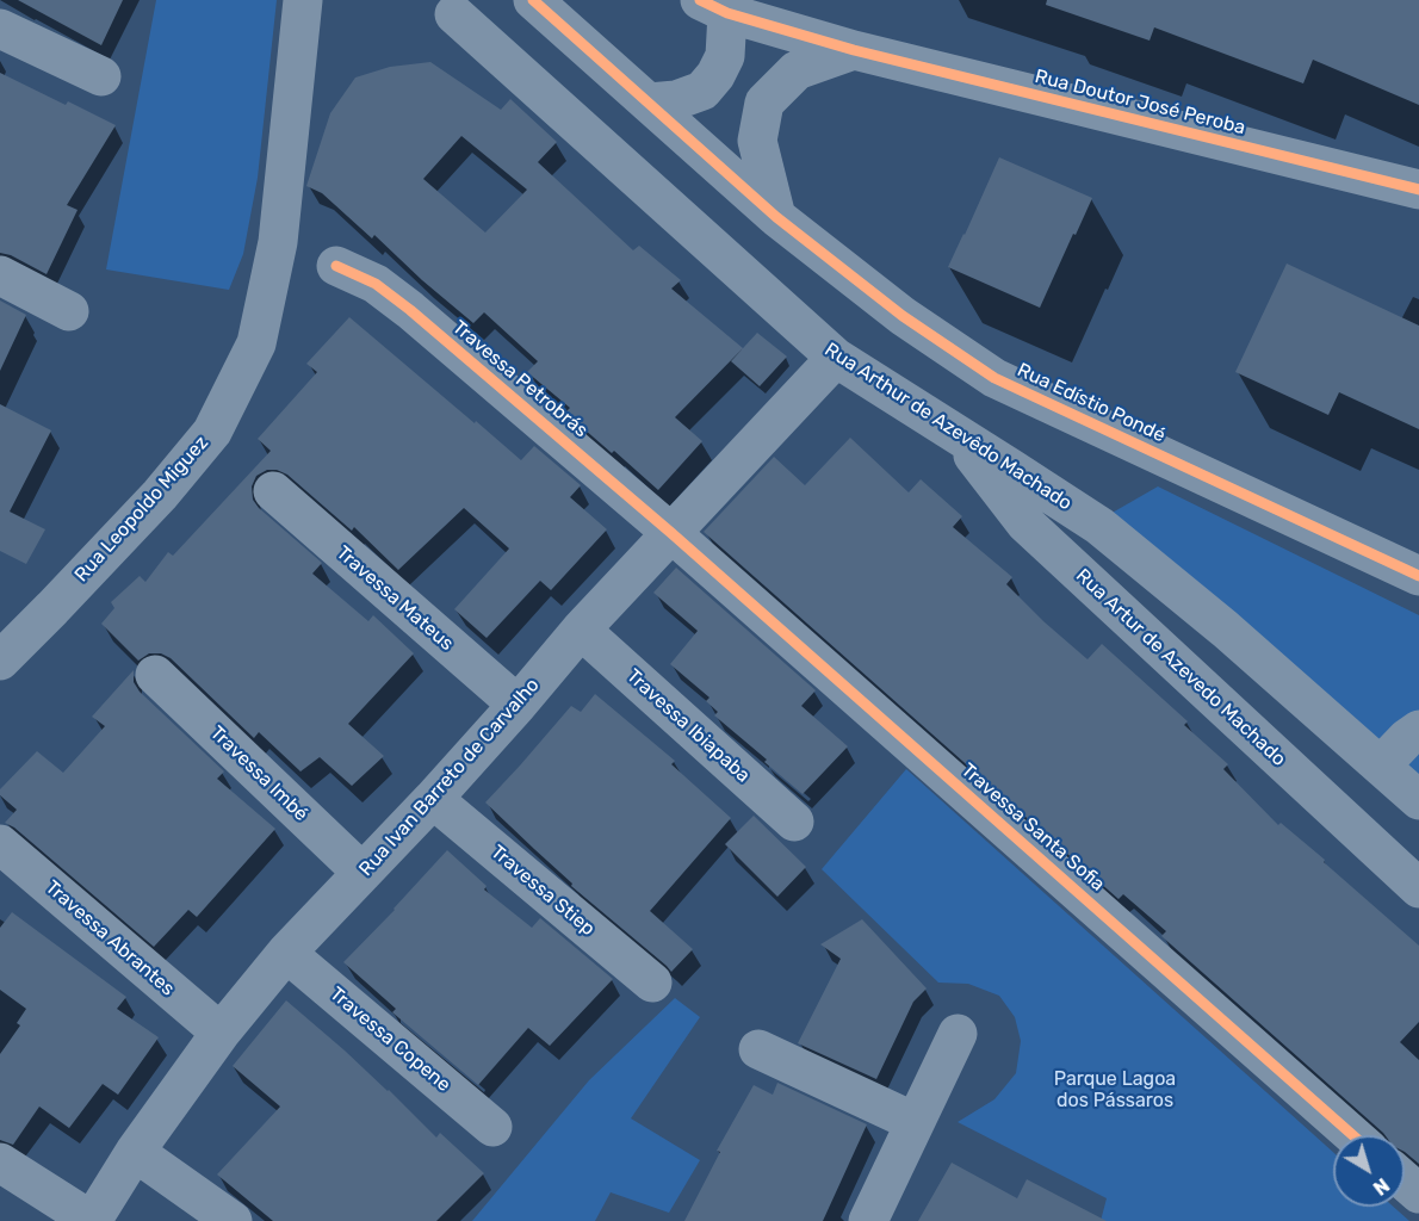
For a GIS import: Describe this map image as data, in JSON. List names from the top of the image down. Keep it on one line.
{"streets":{"street":["Rua Doutor José Peroba","Travessa Petrobrás","Rua Edístio Pondé","Rua Arthur de Azevêdo Machado","Rua Leopoldo Miguez","Travessa Mateus","Rua Artur de Azevedo Machado","Travessa Ibiapaba","Travessa Imbé","Rua Ivan Barreto de Carvalho","Travessa Santa Sofia","Travessa Stiep","Travessa Abrantes","Travessa Copene"]},"crossings":[["Travessa Petrobrás","Rua Ivan Barreto de Carvalho"],["Travessa Petrobrás","Travessa Santa Sofia"],["Rua Arthur de Azevêdo Machado","Rua Artur de Azevedo Machado"],["Rua Arthur de Azevêdo Machado","Rua Ivan Barreto de Carvalho"],["Travessa Mateus","Rua Ivan Barreto de Carvalho"],["Travessa Ibiapaba","Rua Ivan Barreto de Carvalho"],["Travessa Imbé","Rua Ivan Barreto de Carvalho"],["Rua Ivan Barreto de Carvalho","Travessa Santa Sofia"],["Rua Ivan Barreto de Carvalho","Travessa Stiep"],["Rua Ivan Barreto de Carvalho","Travessa Abrantes"],["Rua Ivan Barreto de Carvalho","Travessa Copene"]],"parks":["Parque Lagoa dos Pássaros"],"north":"bottom right"}
